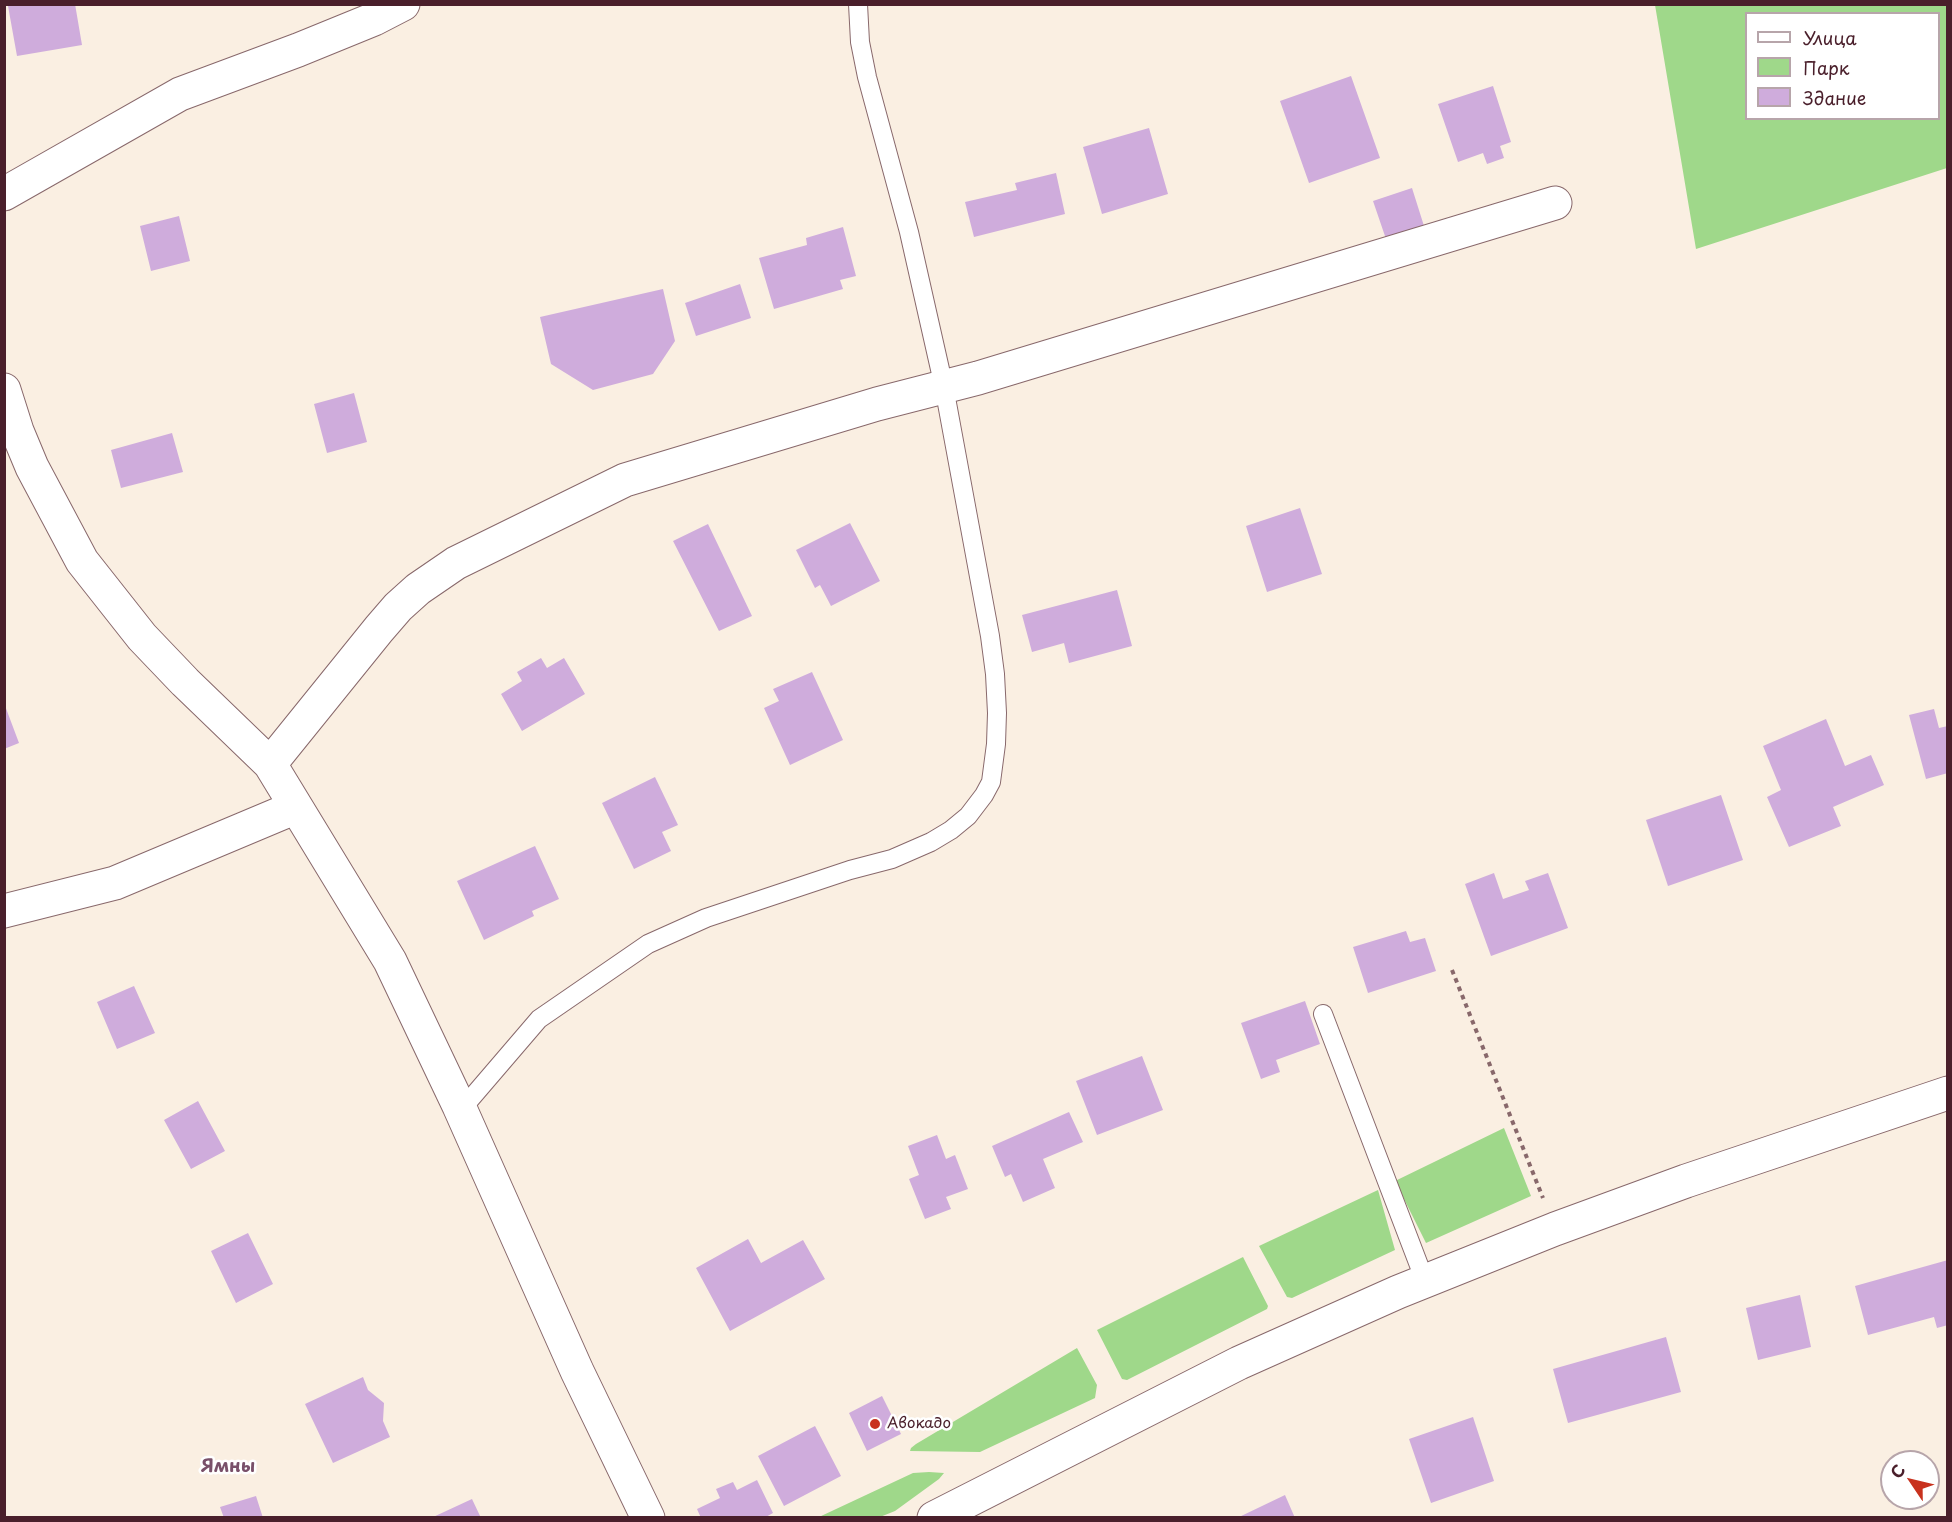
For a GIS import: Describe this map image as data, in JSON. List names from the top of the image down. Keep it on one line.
{"districts":["Ямны"],"places":["Авокадо"],"legend":["Улица","Парк","Здание"],"north":"top left"}
